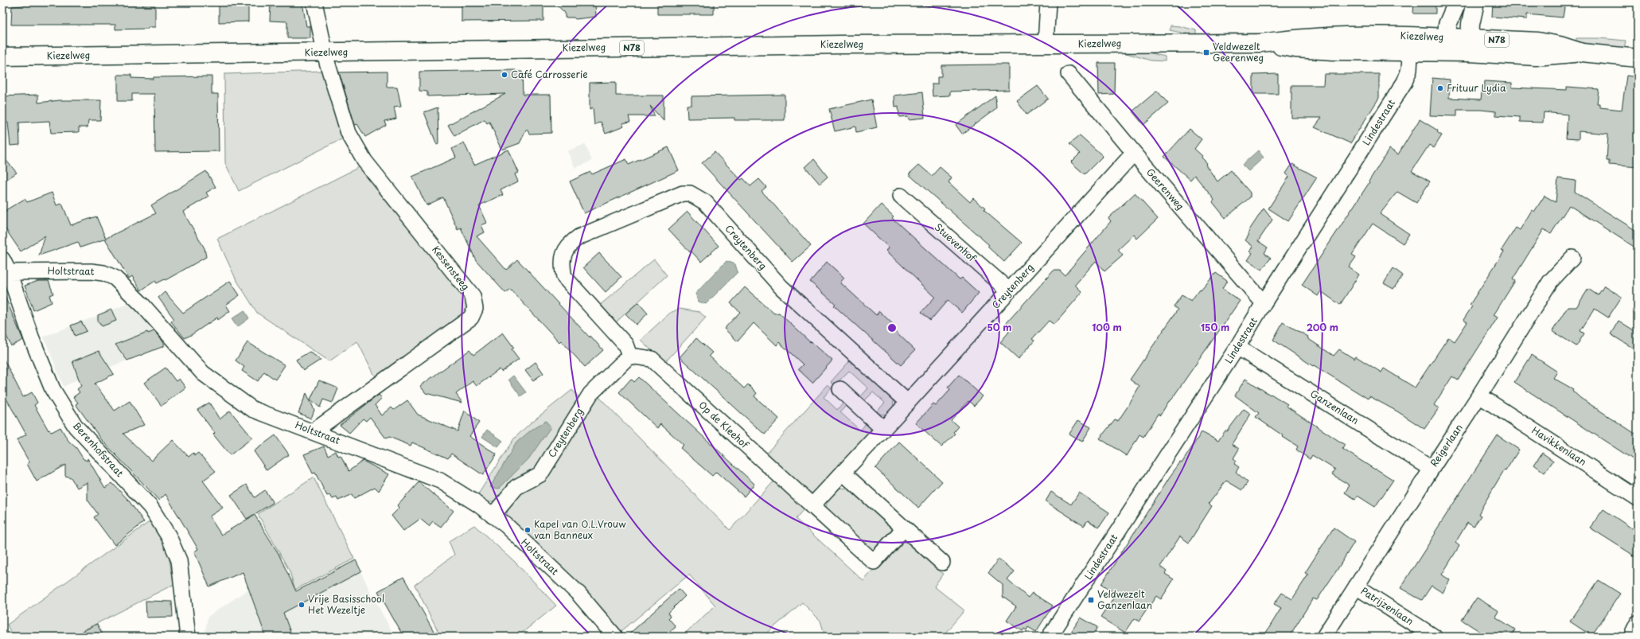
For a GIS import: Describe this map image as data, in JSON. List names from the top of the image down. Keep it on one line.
{"streets":{"main road":["Kiezelweg","N78"],"street":["Lindestraat","Geerenweg","Stuevenhof","Creytenberg","Kessensteeg","Holtstraat","Ganzenlaan","Op de Kleehof","Reigerlaan","Havikkenlaan","Berenhofstraat","Patrijzenlaan"]},"crossings":[["Kiezelweg","Lindestraat"],["Kiezelweg","Kessensteeg"],["Lindestraat","Geerenweg"],["Lindestraat","Ganzenlaan"],["Geerenweg","Creytenberg"],["Stuevenhof","Creytenberg"],["Creytenberg","Holtstraat"],["Creytenberg","Op de Kleehof"],["Kessensteeg","Holtstraat"],["Holtstraat","Berenhofstraat"],["Ganzenlaan","Reigerlaan"],["Reigerlaan","Havikkenlaan"],["Reigerlaan","Patrijzenlaan"]],"places":{"transit":["Veldwezelt Geerenweg","Veldwezelt Ganzenlaan"],"other":["Café Carrosserie","Frituur Lydia","Kapel van O.L.Vrouw van Banneux","Vrije Basisschool Het Wezeltje"]},"rings":["50 m","100 m","150 m","200 m"]}
